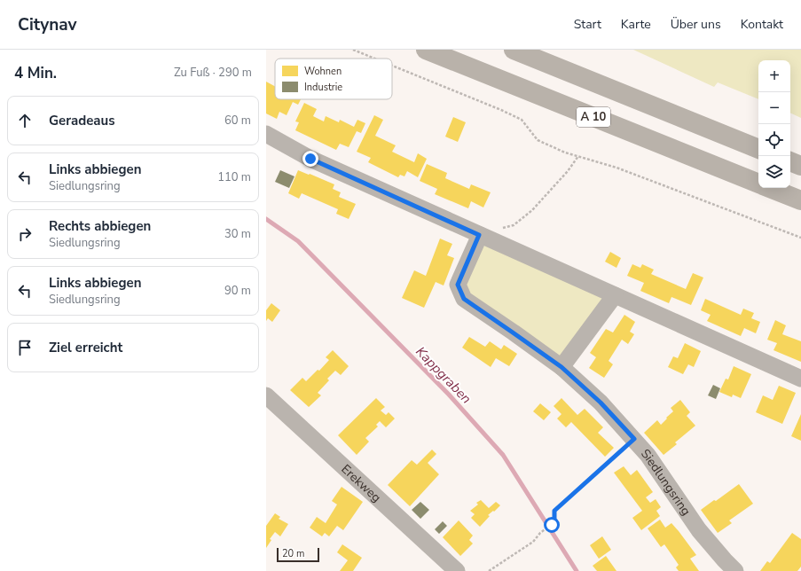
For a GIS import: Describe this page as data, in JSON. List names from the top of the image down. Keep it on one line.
{"streets":{"highway":["A 10"],"street":["Siedlungsring","Erekweg"]},"water":["Kappgraben"],"legend":["Wohnen","Industrie"],"scale_bar":"20 m","page":{"header":"Citynav","nav":["Start","Karte","Über uns","Kontakt"],"heading":["4 Min.","Zu Fuß · 290 m"],"map_buttons":["+","−"],"list":[["Geradeaus","60 m"],["Links abbiegen","Siedlungsring","110 m"],["Rechts abbiegen","Siedlungsring","30 m"],["Links abbiegen","Siedlungsring","90 m"],"Ziel erreicht"],"scale":"20 m"}}
